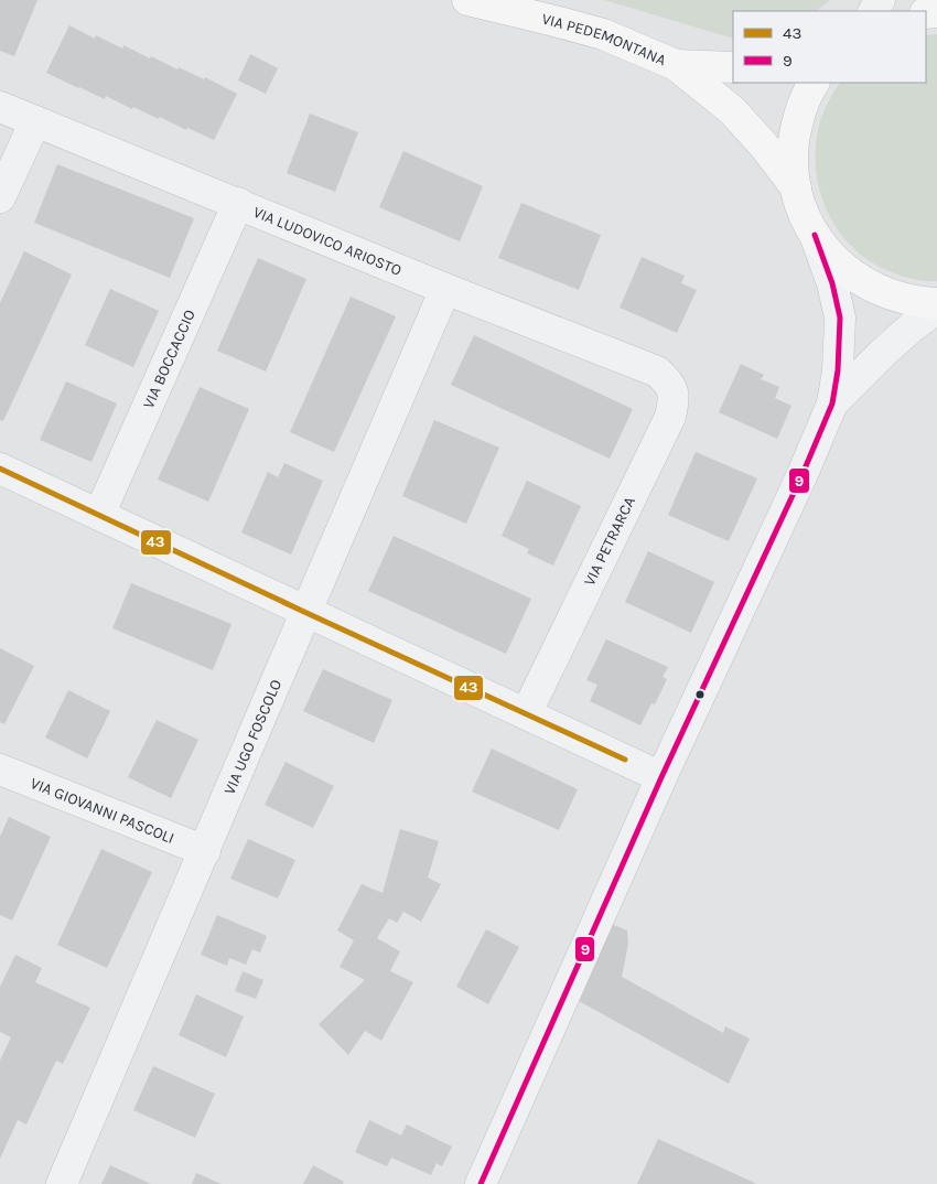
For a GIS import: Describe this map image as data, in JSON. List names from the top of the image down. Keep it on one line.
{"streets":{"main road":["VIA PEDEMONTANA"],"street":["VIA LUDOVICO ARIOSTO","VIA BOCCACCIO","VIA PETRARCA","VIA UGO FOSCOLO","VIA GIOVANNI PASCOLI"]},"crossings":[["VIA LUDOVICO ARIOSTO","VIA BOCCACCIO"],["VIA LUDOVICO ARIOSTO","VIA PETRARCA"],["VIA LUDOVICO ARIOSTO","VIA UGO FOSCOLO"],["VIA UGO FOSCOLO","VIA GIOVANNI PASCOLI"]],"lines":["transit line 9","transit line 43"],"legend":["43","9"]}
